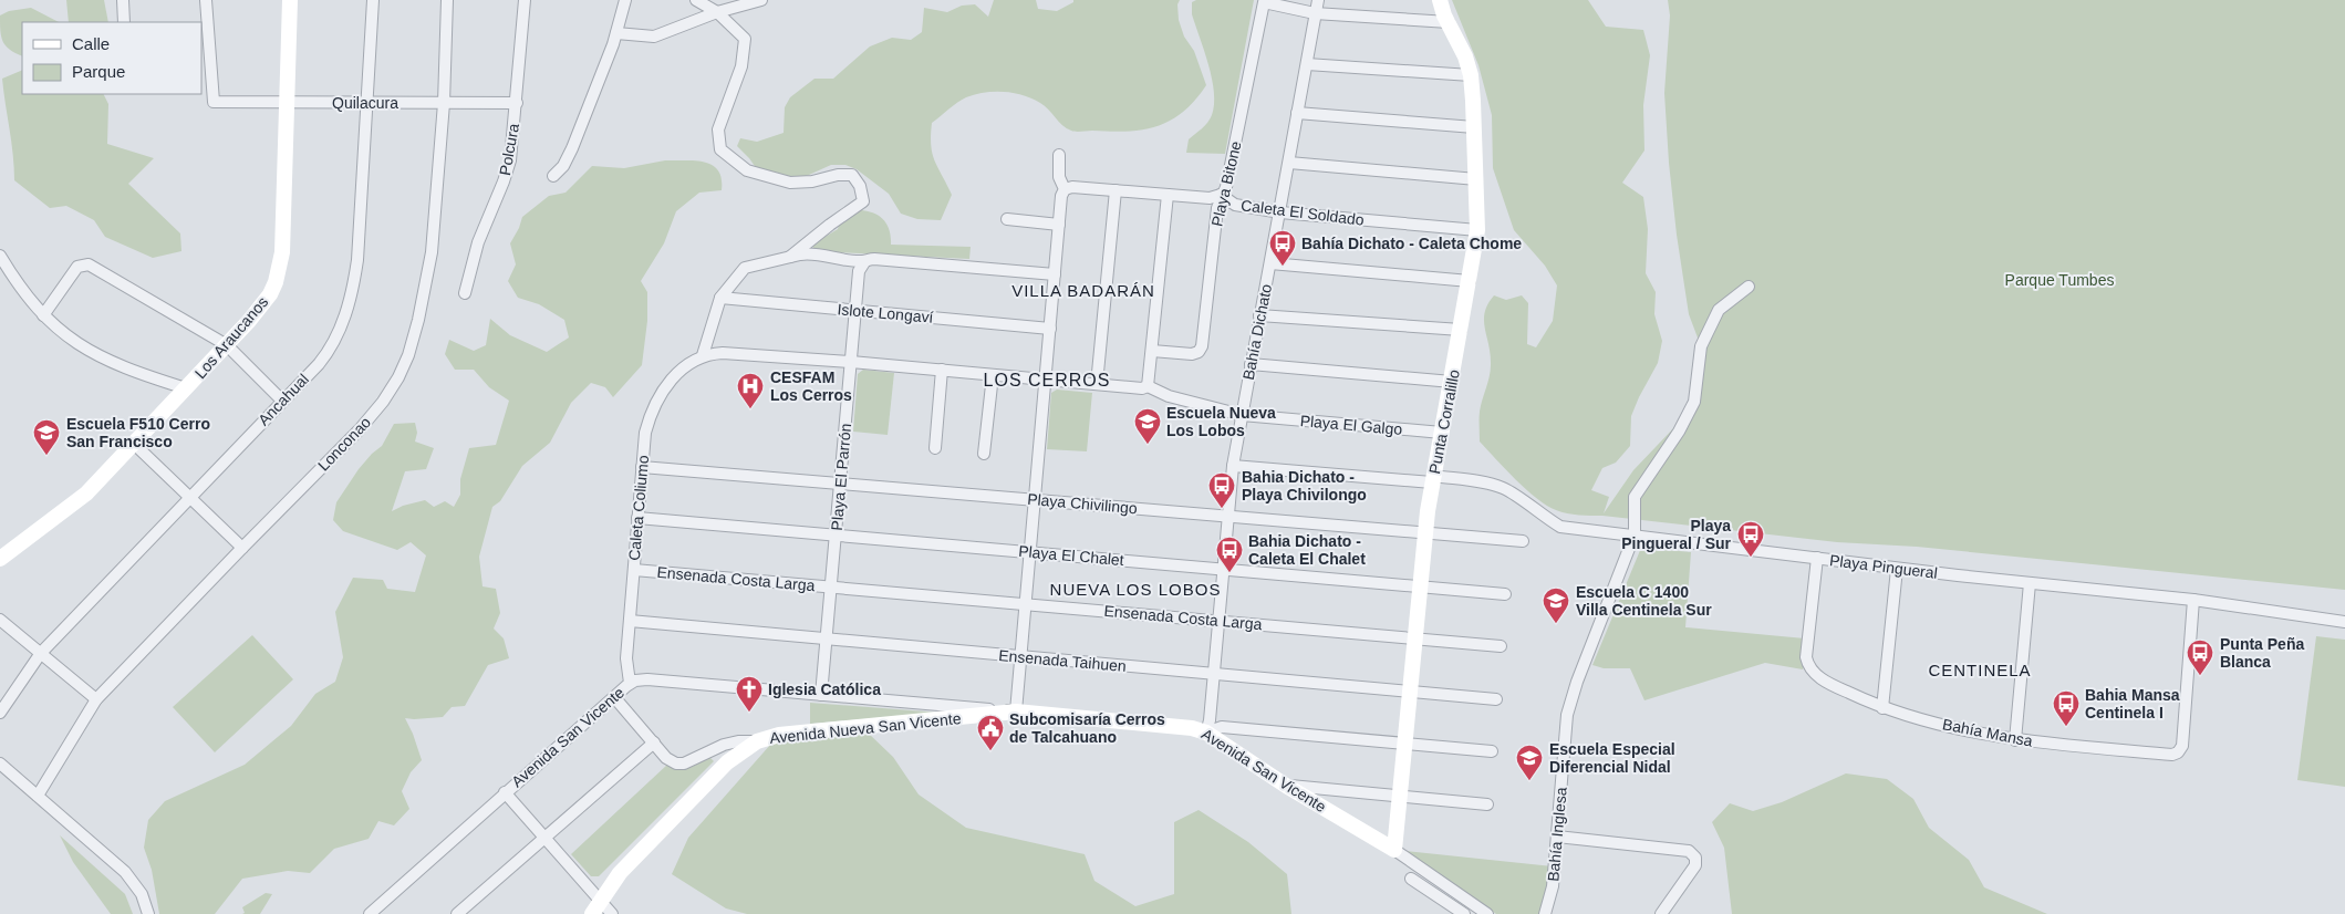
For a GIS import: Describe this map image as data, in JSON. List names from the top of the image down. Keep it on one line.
{"streets":{"street":["Quilacura","Polcura","Playa Bitone","Caleta El Soldado","Islote Longaví","Bahía Dichato","Los Araucanos","Ancahual","Punta Corralillo","Playa El Galgo","Lonconao","Playa El Parrón","Playa Chivilingo","Caleta Coliumo","Playa El Chalet","Playa Pingueral","Ensenada Costa Larga","Ensenada Taihuen","Avenida Nueva San Vicente","Bahía Mansa","Avenida San Vicente","Bahía Inglesa"]},"crossings":[["Quilacura","Polcura"],["Quilacura","Los Araucanos"],["Quilacura","Ancahual"],["Quilacura","Lonconao"],["Playa Bitone","Caleta El Soldado"],["Playa Bitone","Bahía Dichato"],["Caleta El Soldado","Bahía Dichato"],["Caleta El Soldado","Punta Corralillo"],["Islote Longaví","Playa El Parrón"],["Bahía Dichato","Playa El Galgo"],["Bahía Dichato","Playa Chivilingo"],["Bahía Dichato","Playa El Chalet"],["Bahía Dichato","Playa Pingueral"],["Bahía Dichato","Ensenada Costa Larga"],["Bahía Dichato","Ensenada Taihuen"],["Bahía Dichato","Avenida San Vicente"],["Punta Corralillo","Playa El Galgo"],["Punta Corralillo","Playa Chivilingo"],["Punta Corralillo","Playa El Chalet"],["Punta Corralillo","Playa Pingueral"],["Punta Corralillo","Ensenada Costa Larga"],["Punta Corralillo","Ensenada Taihuen"],["Punta Corralillo","Avenida San Vicente"],["Playa El Galgo","Playa El Parrón"],["Playa El Galgo","Caleta Coliumo"],["Playa El Parrón","Playa Chivilingo"],["Playa El Parrón","Playa El Chalet"],["Playa El Parrón","Ensenada Costa Larga"],["Playa El Parrón","Ensenada Taihuen"],["Playa El Parrón","Avenida San Vicente"],["Playa Chivilingo","Caleta Coliumo"],["Caleta Coliumo","Playa El Chalet"],["Caleta Coliumo","Ensenada Costa Larga"],["Caleta Coliumo","Ensenada Taihuen"],["Caleta Coliumo","Avenida San Vicente"],["Playa Pingueral","Bahía Mansa"],["Playa Pingueral","Bahía Inglesa"],["Avenida Nueva San Vicente","Avenida San Vicente"]],"districts":["VILLA BADARÁN","LOS CERROS","NUEVA LOS LOBOS","CENTINELA"],"parks":["Parque Tumbes"],"places":{"bus stop":["Bahía Dichato - Caleta Chome","Bahia Dichato - Playa Chivilongo","Playa Pingueral / Sur","Bahia Dichato - Caleta El Chalet","Punta Peña Blanca","Bahia Mansa Centinela I"],"hospital":["CESFAM Los Cerros"],"school or university":["Escuela Nueva Los Lobos","Escuela F510 Cerro San Francisco","Escuela C 1400 Villa Centinela Sur","Escuela Especial Diferencial Nidal"],"church":["Iglesia Católica"],"public building":["Subcomisaría Cerros de Talcahuano"]},"legend":["Calle","Parque"]}
